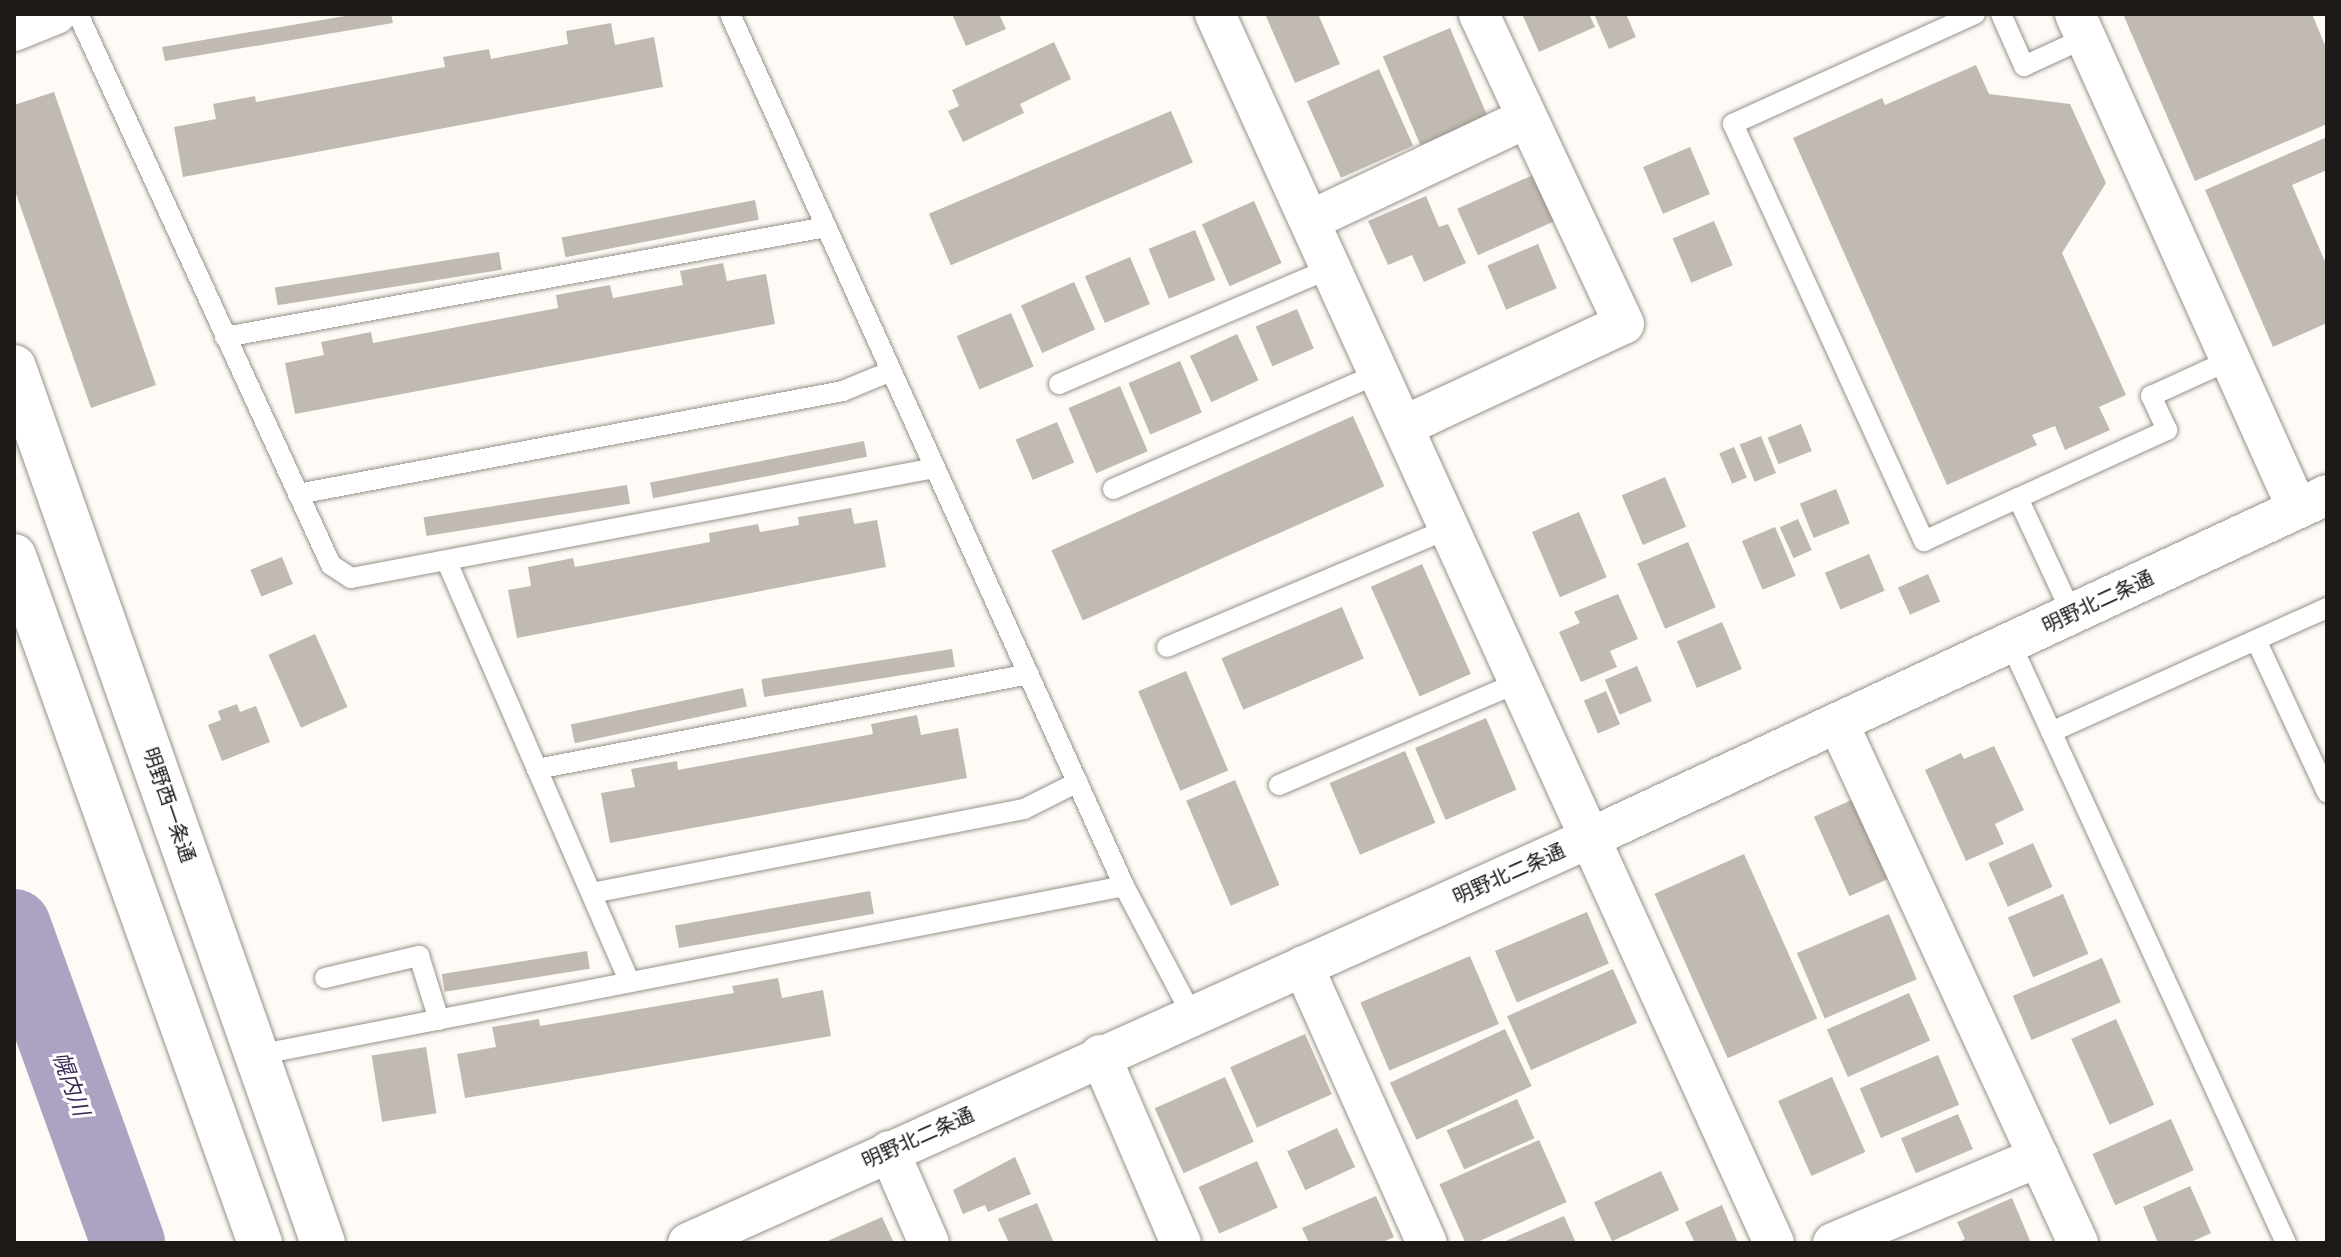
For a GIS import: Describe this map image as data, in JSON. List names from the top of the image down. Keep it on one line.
{"streets":{"street":["明野北二条通","明野西一条通"]},"water":["幌内川"]}
